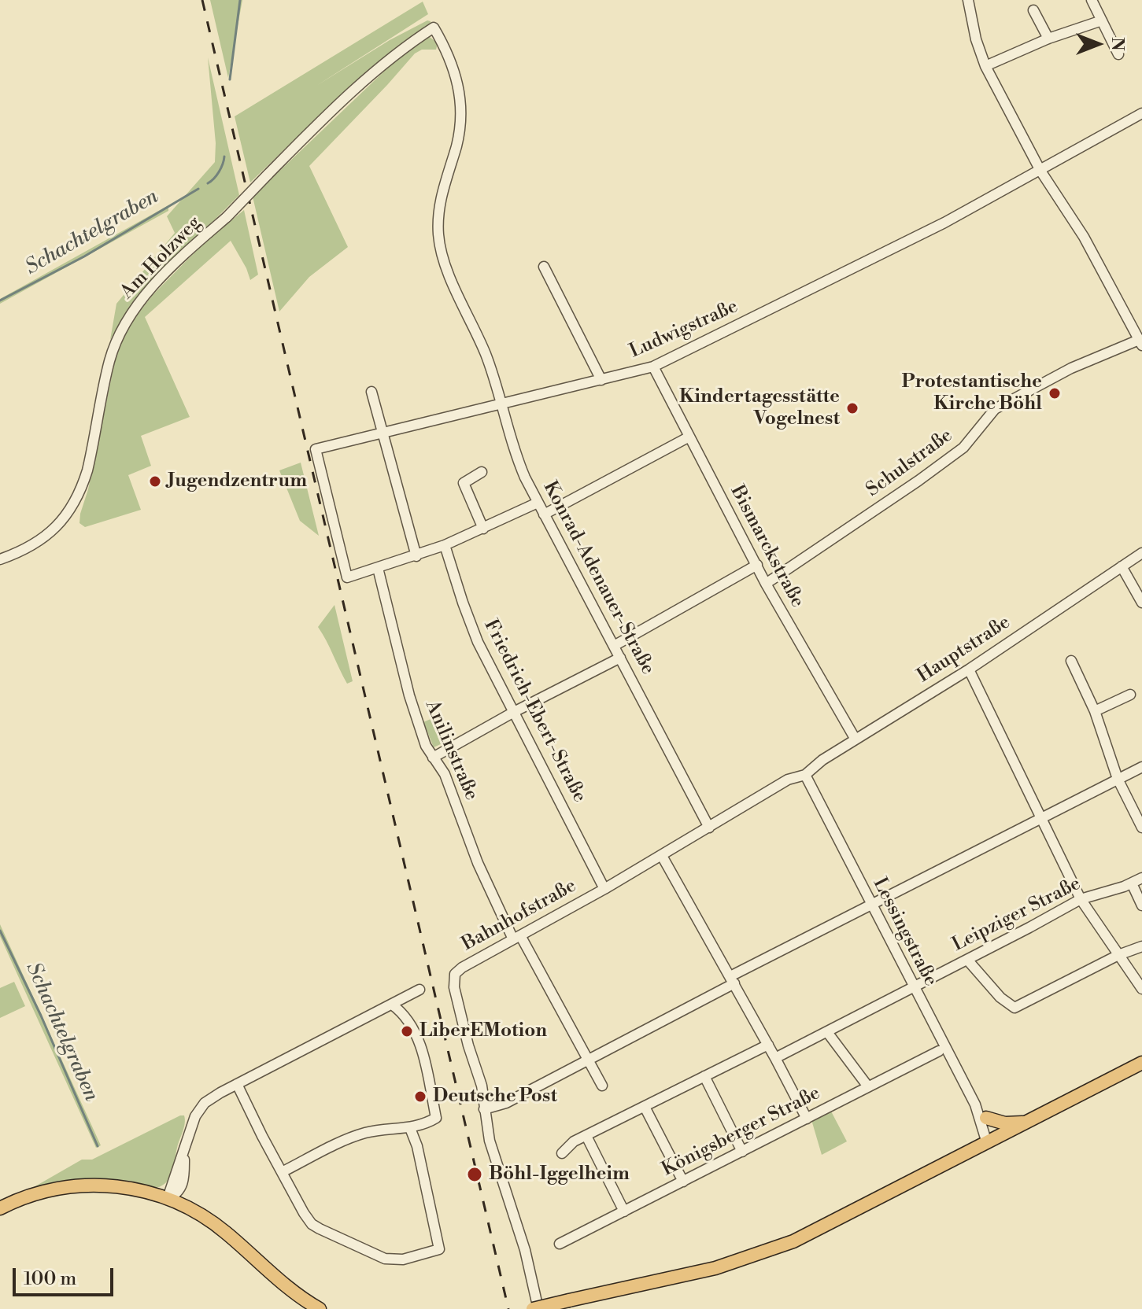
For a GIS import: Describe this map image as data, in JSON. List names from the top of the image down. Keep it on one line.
{"streets":{"street":["Am Holzweg","Ludwigstraße","Schulstraße","Bismarckstraße","Konrad-Adenauer-Straße","Hauptstraße","Friedrich-Ebert-Straße","Anilinstraße","Leipziger Straße","Bahnhofstraße","Lessingstraße","Königsberger Straße"]},"crossings":[["Am Holzweg","Konrad-Adenauer-Straße"],["Ludwigstraße","Bismarckstraße"],["Ludwigstraße","Konrad-Adenauer-Straße"],["Ludwigstraße","Anilinstraße"],["Schulstraße","Bismarckstraße"],["Bismarckstraße","Hauptstraße"],["Konrad-Adenauer-Straße","Bahnhofstraße"],["Hauptstraße","Bahnhofstraße"],["Hauptstraße","Lessingstraße"],["Friedrich-Ebert-Straße","Bahnhofstraße"],["Anilinstraße","Bahnhofstraße"],["Leipziger Straße","Lessingstraße"],["Bahnhofstraße","Lessingstraße"]],"water":["Schachtelgraben"],"places":["Protestantische Kirche Böhl","Kindertagesstätte Vogelnest","Jugendzentrum","LiberEMotion","Deutsche Post","Böhl-Iggelheim"],"scale_bar":"100 m","north":"right"}
